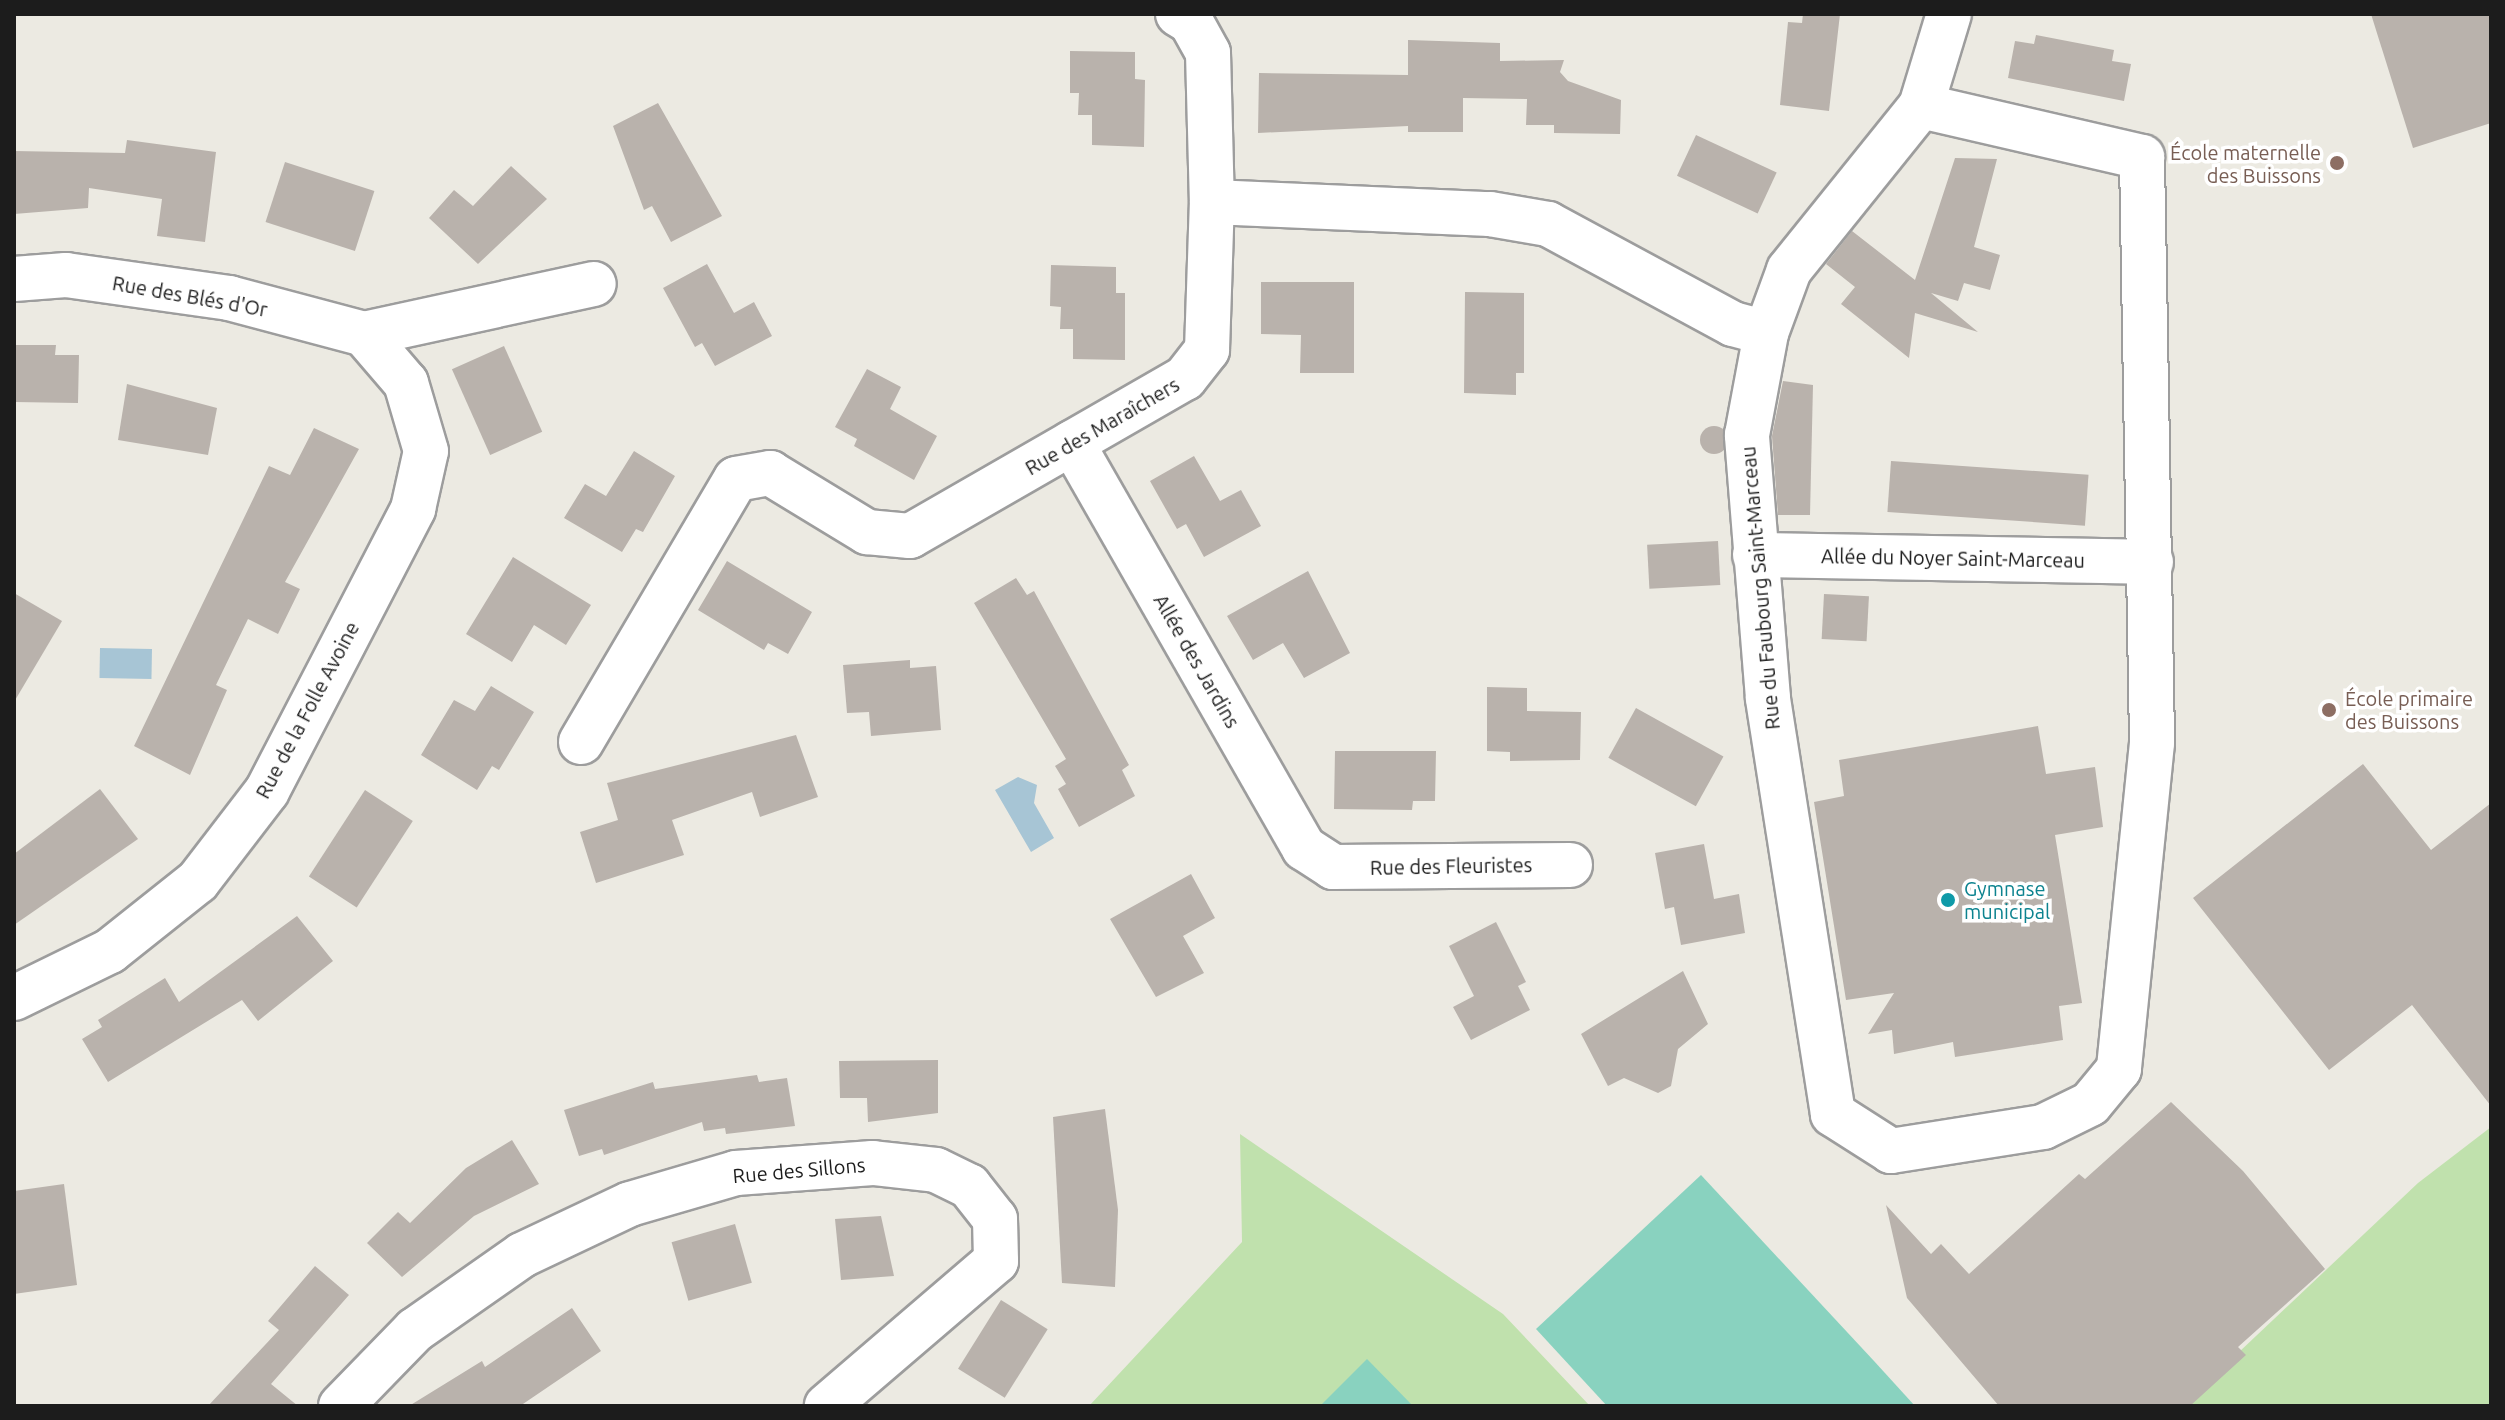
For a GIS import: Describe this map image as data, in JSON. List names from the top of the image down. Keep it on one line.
{"streets":{"street":["Rue des Blés d'Or","Rue des Maraîchers","Allée du Noyer Saint-Marceau","Rue du Faubourg Saint-Marceau","Allée des Jardins","Rue de la Folle Avoine","Rue des Fleuristes","Rue des Sillons"]},"crossings":[["Rue des Blés d'Or","Rue de la Folle Avoine"],["Rue des Maraîchers","Allée des Jardins"],["Allée du Noyer Saint-Marceau","Rue du Faubourg Saint-Marceau"],["Allée des Jardins","Rue des Fleuristes"]],"places":["École maternelle des Buissons","École primaire des Buissons","Gymnase municipal"]}
